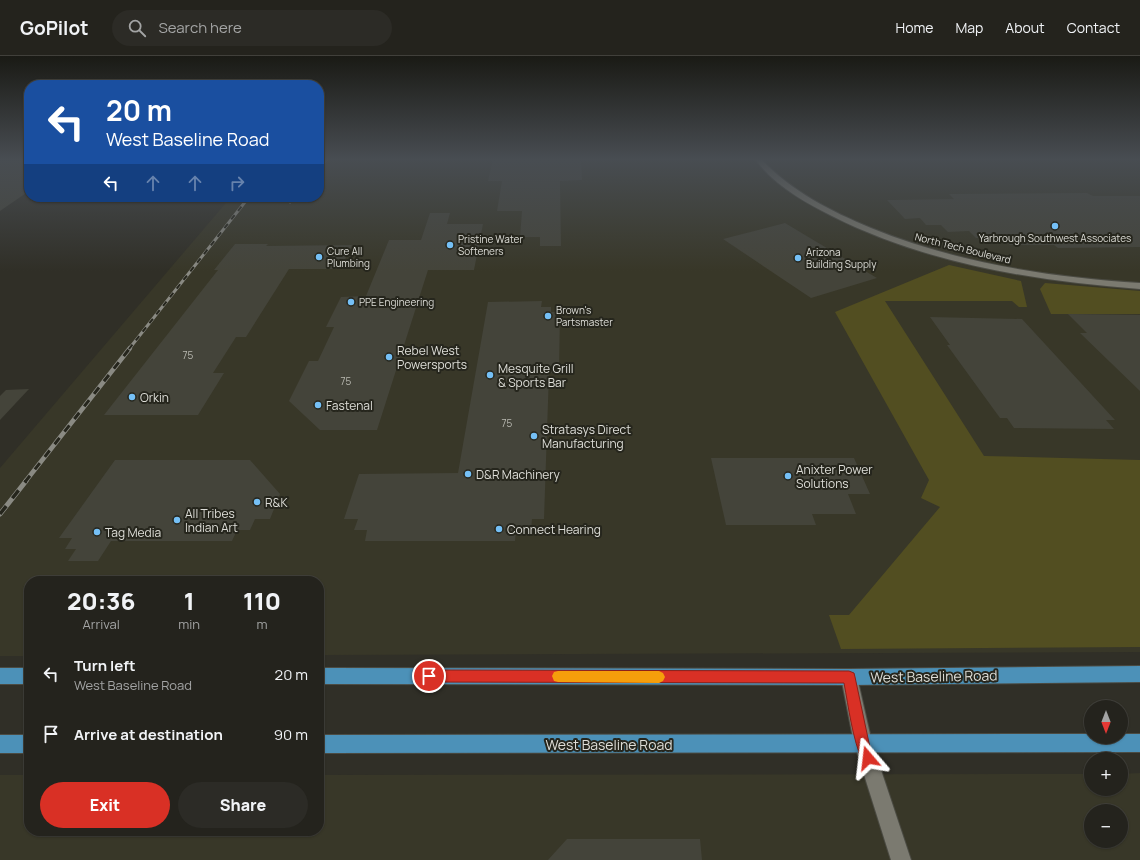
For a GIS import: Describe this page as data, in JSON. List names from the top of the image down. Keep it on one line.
{"streets":{"main road":["West Baseline Road"],"street":["North Tech Boulevard"]},"places":["Yarbrough Southwest Associates","Pristine Water Softeners","Cure All Plumbing","Arizona Building Supply","PPE Engineering","Brown's Partsmaster","Rebel West Powersports","Mesquite Grill & Sports Bar","Orkin","Fastenal","Stratasys Direct Manufacturing","D&R Machinery","Anixter Power Solutions","R&K","All Tribes Indian Art","Connect Hearing","Tag Media"],"house_numbers":["75","75","75"],"north":"bottom","page":{"header":"GoPilot","search":"Search here","nav":["Home","Map","About","Contact"],"turn":["20 m","West Baseline Road"],"eta":["20:36","Arrival","1","min","110","m"],"list":[{"name":"Turn left","note":"West Baseline Road","value":"20 m"},{"name":"Arrive at destination","value":"90 m"}],"map_buttons":["+","−"],"buttons":["Exit","Share"]}}
